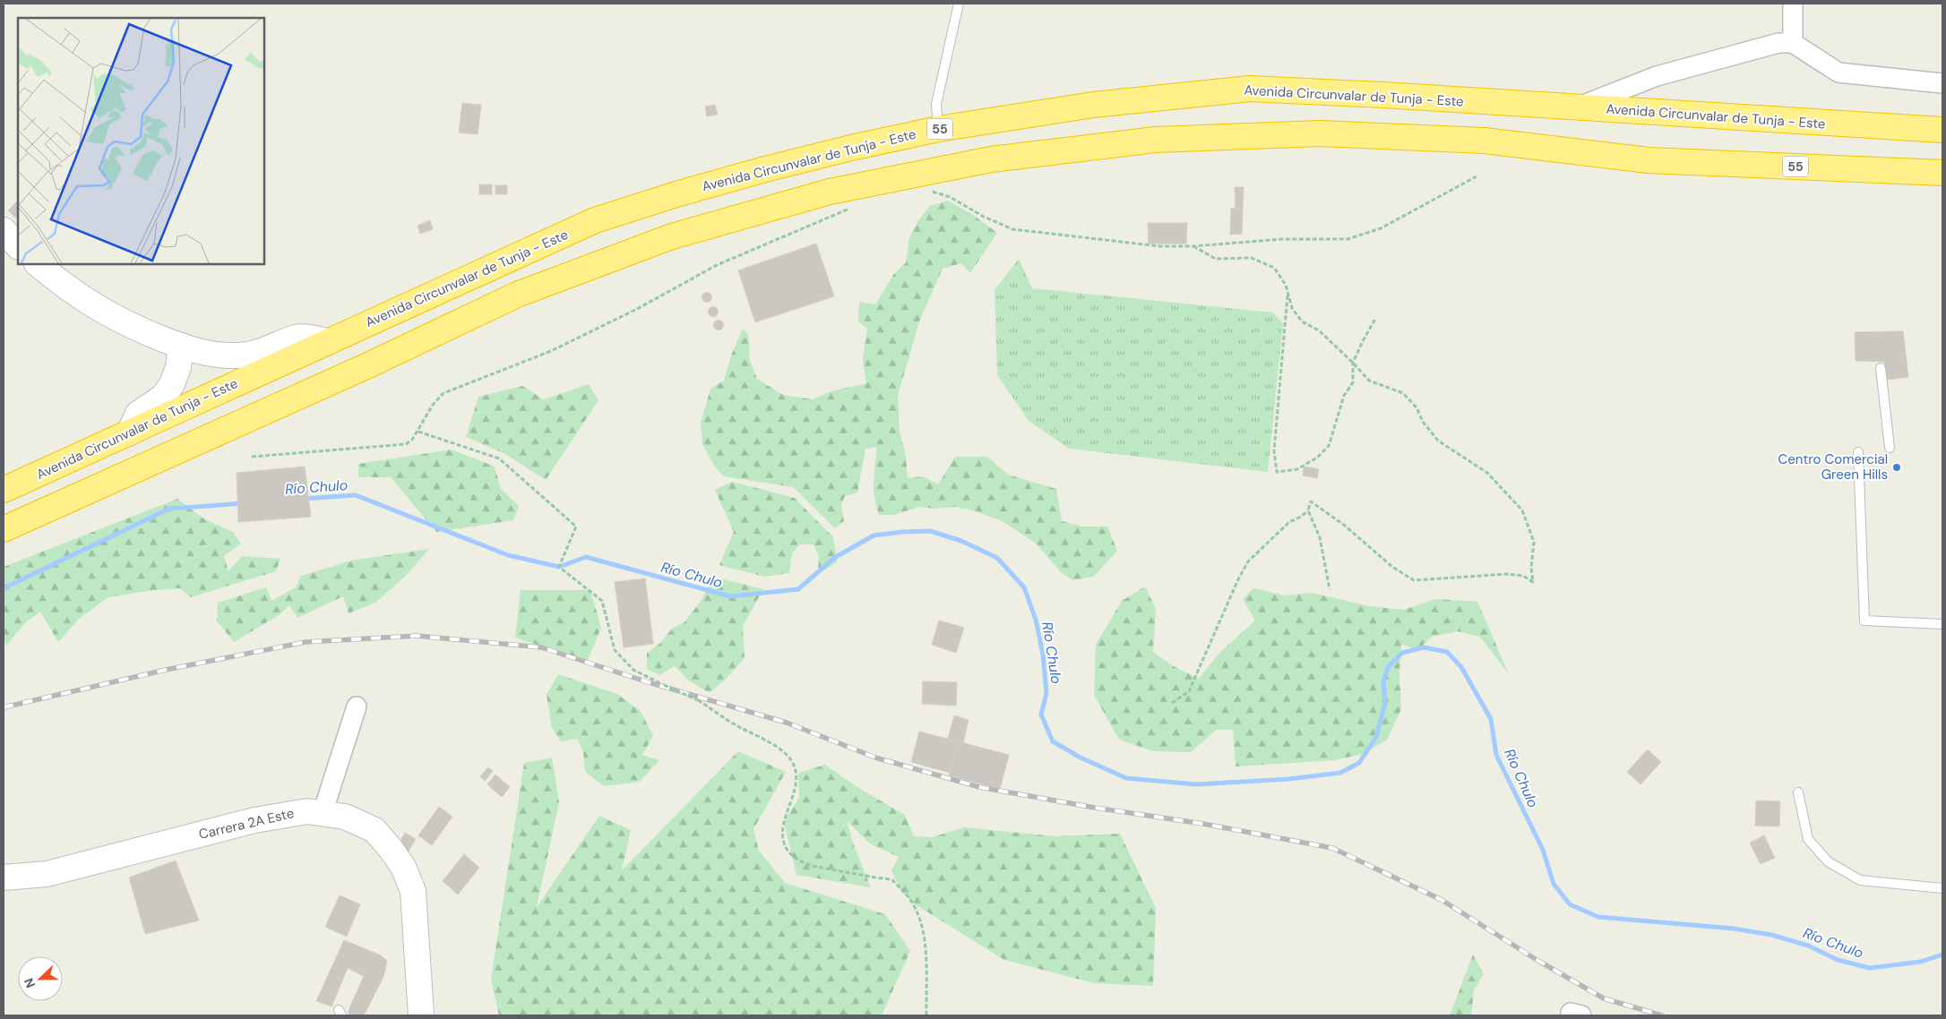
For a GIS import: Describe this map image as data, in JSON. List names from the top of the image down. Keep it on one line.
{"streets":{"highway":["Avenida Circunvalar de Tunja - Este","55"],"street":["Carrera 2A Este"]},"water":["Río Chulo"],"places":["Centro Comercial Green Hills"],"north":"left"}
